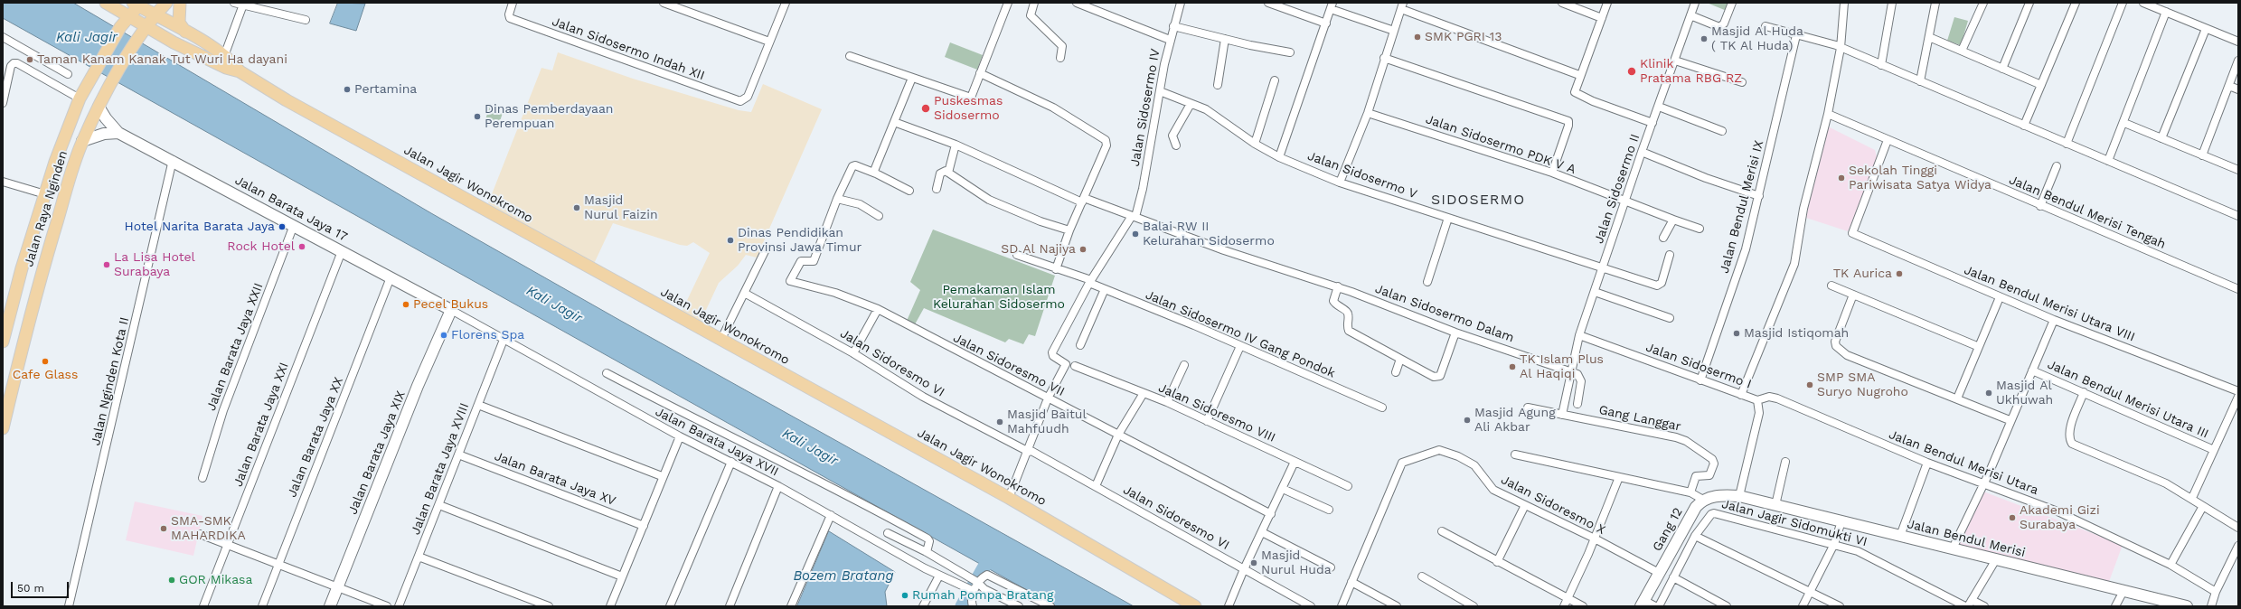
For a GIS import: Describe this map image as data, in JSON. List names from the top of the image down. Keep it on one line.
{"streets":{"main road":["Jalan Jagir Wonokromo","Jalan Raya Nginden"],"street":["Jalan Sidosermo Indah XII","Jalan Sidosermo IV","Jalan Sidosermo PDK V A","Jalan Sidosermo V","Jalan Sidosermo II","Jalan Bendul Merisi IX","Jalan Barata Jaya 17","Jalan Bendul Merisi Tengah","Jalan Bendul Merisi Utara VIII","Jalan Sidosermo Dalam","Jalan Sidosermo IV Gang Pondok","Jalan Barata Jaya XXII","Jalan Sidoresmo VI","Jalan Sidoresmo VII","Jalan Sidosermo I","Jalan Nginden Kota II","Jalan Bendul Merisi Utara III","Jalan Sidoresmo VIII","Gang Langgar","Jalan Barata Jaya XXI","Jalan Barata Jaya XX","Jalan Barata Jaya XVII","Jalan Barata Jaya XIX","Jalan Bendul Merisi Utara","Jalan Barata Jaya XVIII","Jalan Barata Jaya XV","Jalan Sidoresmo X","Jalan Jagir Sidomukti VI","Gang 12","Jalan Bendul Merisi"]},"crossings":[["Jalan Sidosermo IV","Jalan Sidosermo V"],["Jalan Sidosermo IV","Jalan Sidosermo Dalam"],["Jalan Sidosermo IV","Jalan Sidosermo IV Gang Pondok"],["Jalan Sidosermo IV","Jalan Sidoresmo VII"],["Jalan Sidosermo PDK V A","Jalan Sidosermo II"],["Jalan Sidosermo V","Jalan Sidosermo II"],["Jalan Jagir Wonokromo","Jalan Raya Nginden"],["Jalan Sidosermo II","Jalan Sidosermo Dalam"],["Jalan Sidosermo II","Jalan Sidosermo I"],["Jalan Sidosermo II","Gang Langgar"],["Jalan Bendul Merisi IX","Jalan Sidosermo I"],["Jalan Raya Nginden","Jalan Barata Jaya 17"],["Jalan Barata Jaya 17","Jalan Barata Jaya XXII"],["Jalan Barata Jaya 17","Jalan Nginden Kota II"],["Jalan Barata Jaya 17","Jalan Barata Jaya XXI"],["Jalan Barata Jaya 17","Jalan Barata Jaya XX"],["Jalan Barata Jaya 17","Jalan Barata Jaya XVII"],["Jalan Barata Jaya 17","Jalan Barata Jaya XIX"],["Jalan Bendul Merisi Tengah","Jalan Bendul Merisi Utara VIII"],["Jalan Sidosermo I","Jalan Bendul Merisi Utara"],["Jalan Sidosermo I","Jalan Bendul Merisi"],["Jalan Barata Jaya XVII","Jalan Barata Jaya XIX"],["Jalan Barata Jaya XVII","Jalan Barata Jaya XVIII"],["Jalan Barata Jaya XVIII","Jalan Barata Jaya XV"],["Jalan Sidoresmo X","Gang 12"]],"districts":["SIDOSERMO"],"water":["Kali Jagir","Bozem Bratang"],"parks":["Pemakaman Islam Kelurahan Sidosermo"],"places":["SMK PGRI 13","Masjid Al Huda ( TK Al Huda)","Taman Kanam Kanak Tut Wuri Ha dayani","Klinik Pratama RBG RZ","Pertamina","Puskesmas Sidosermo","Dinas Pemberdayaan Perempuan","Sekolah Tinggi Pariwisata Satya Widya","Masjid Nurul Faizin","Hotel Narita Barata Jaya","Balai RW II Kelurahan Sidosermo","Dinas Pendidikan Provinsi Jawa Timur","Rock Hotel","SD Al Najiya","La Lisa Hotel Surabaya","TK Aurica","Pecel Bukus","Masjid Istiqomah","Florens Spa","Cafe Glass","TK Islam Plus Al Haqiqi","SMP SMA Suryo Nugroho","Masjid Al Ukhuwah","Masjid Agung Ali Akbar","Masjid Baitul Mahfuudh","Akademi Gizi Surabaya","SMA-SMK MAHARDIKA","Masjid Nurul Huda","GOR Mikasa","Rumah Pompa Bratang"],"scale_bar":"50 m"}
